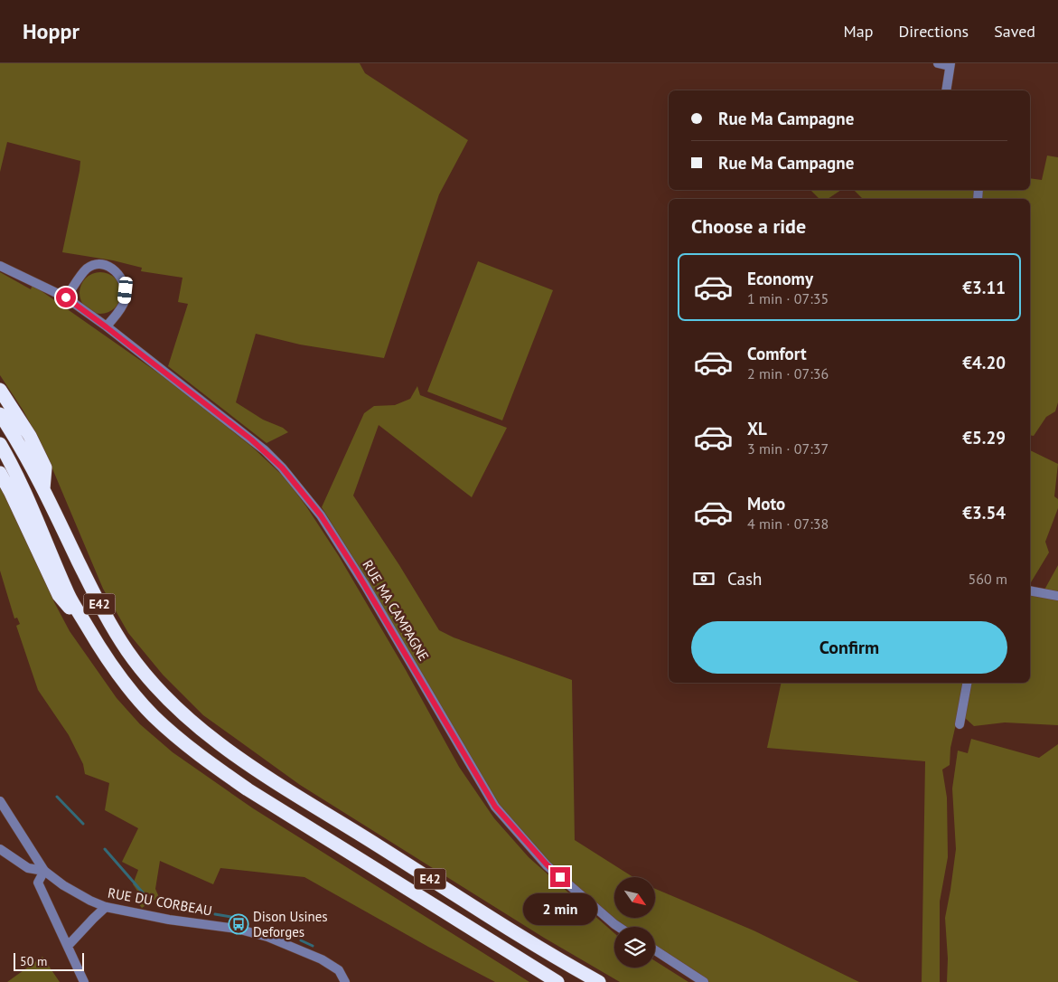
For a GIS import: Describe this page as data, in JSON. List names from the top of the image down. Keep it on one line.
{"streets":{"highway":["E42"],"street":["RUE MA CAMPAGNE","RUE DU CORBEAU"]},"places":{"bus stop":["Dison Usines Deforges"]},"scale_bar":"50 m","north":"bottom right","page":{"header":"Hoppr","nav":["Map","Directions","Saved"],"banner":["Rue Ma Campagne","Rue Ma Campagne"],"heading":"Choose a ride","list":[{"name":"Economy","note":"1 min · 07:35","value":"€3.11"},{"name":"Comfort","note":"2 min · 07:36","value":"€4.20"},{"name":"XL","note":"3 min · 07:37","value":"€5.29"},{"name":"Moto","note":"4 min · 07:38","value":"€3.54"}],"pay":["Cash","560 m"],"buttons":"Confirm","bubble":"2 min","scale":"50 m"}}
